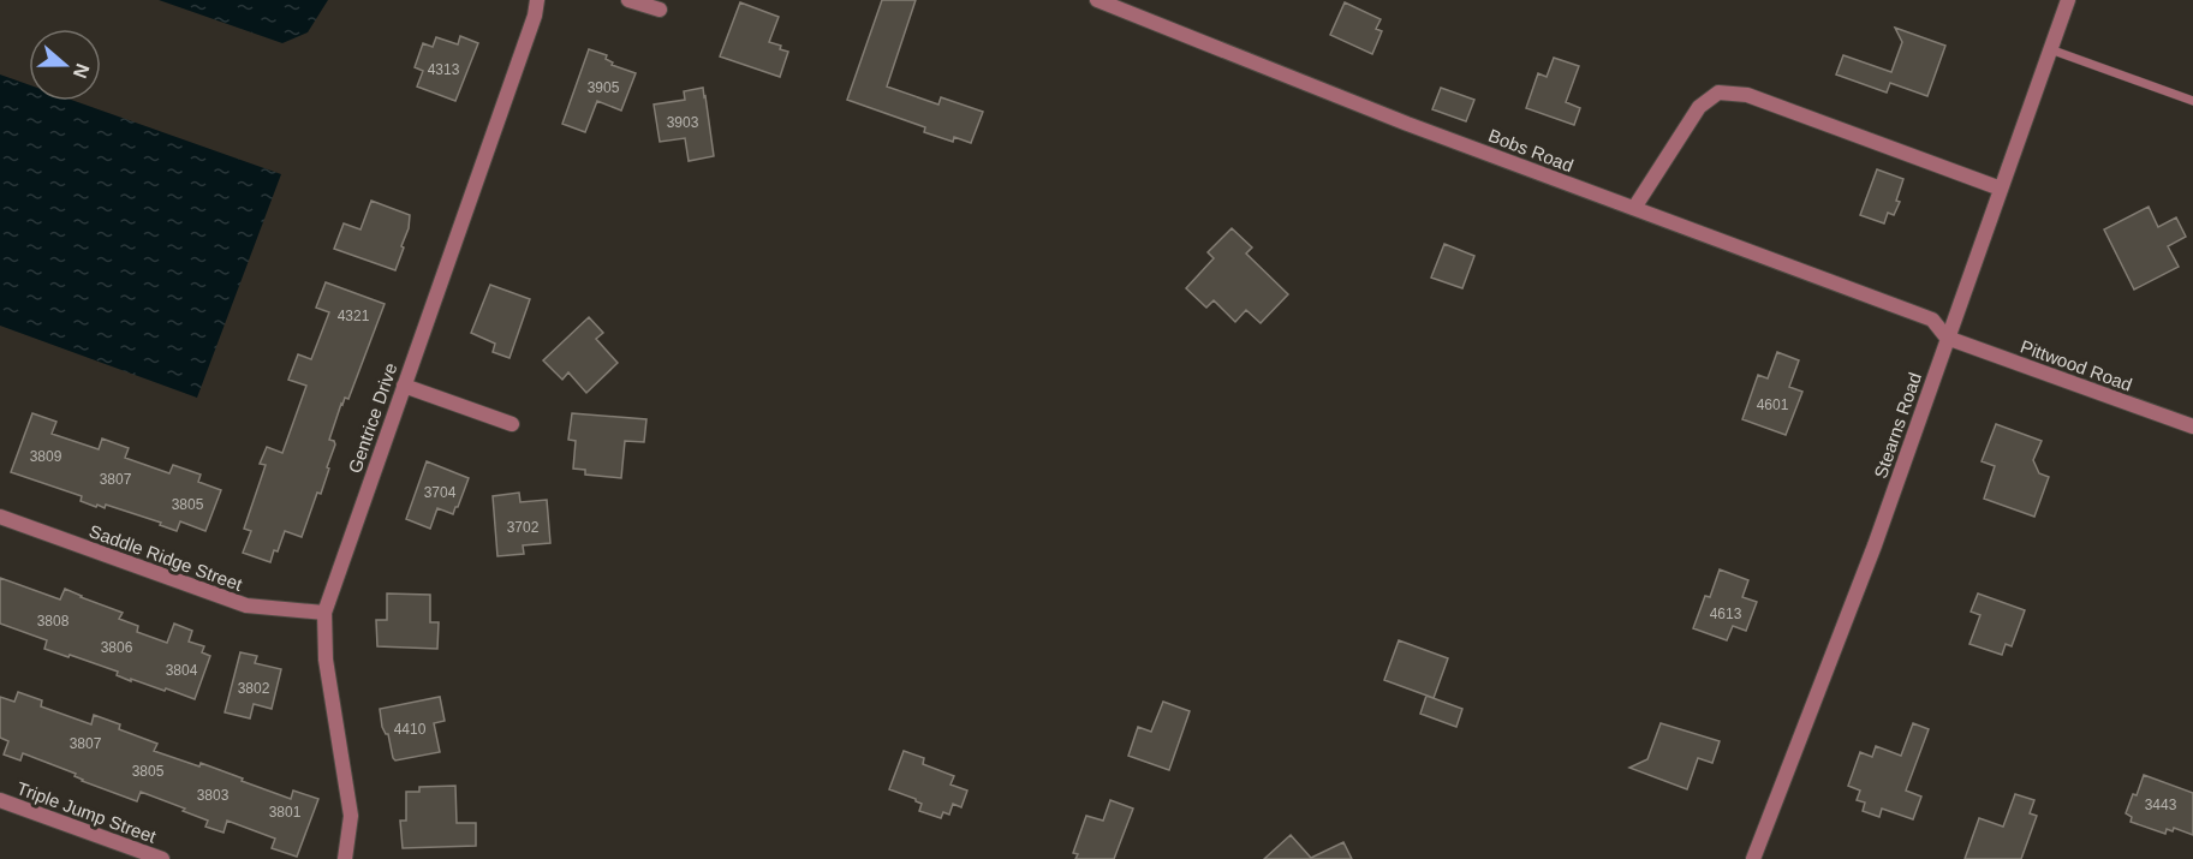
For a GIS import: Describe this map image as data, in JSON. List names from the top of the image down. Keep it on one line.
{"streets":{"street":["Bobs Road","Pittwood Road","Gentrice Drive","Stearns Road","Saddle Ridge Street","Triple Jump Street"]},"crossings":[["Bobs Road","Pittwood Road"],["Bobs Road","Stearns Road"],["Pittwood Road","Stearns Road"],["Gentrice Drive","Saddle Ridge Street"]],"house_numbers":["4313","3905","3903","4321","4601","3809","3807","3704","3805","3702","4613","3808","3806","3804","3802","4410","3807","3805","3803","3443","3801"],"north":"right"}
